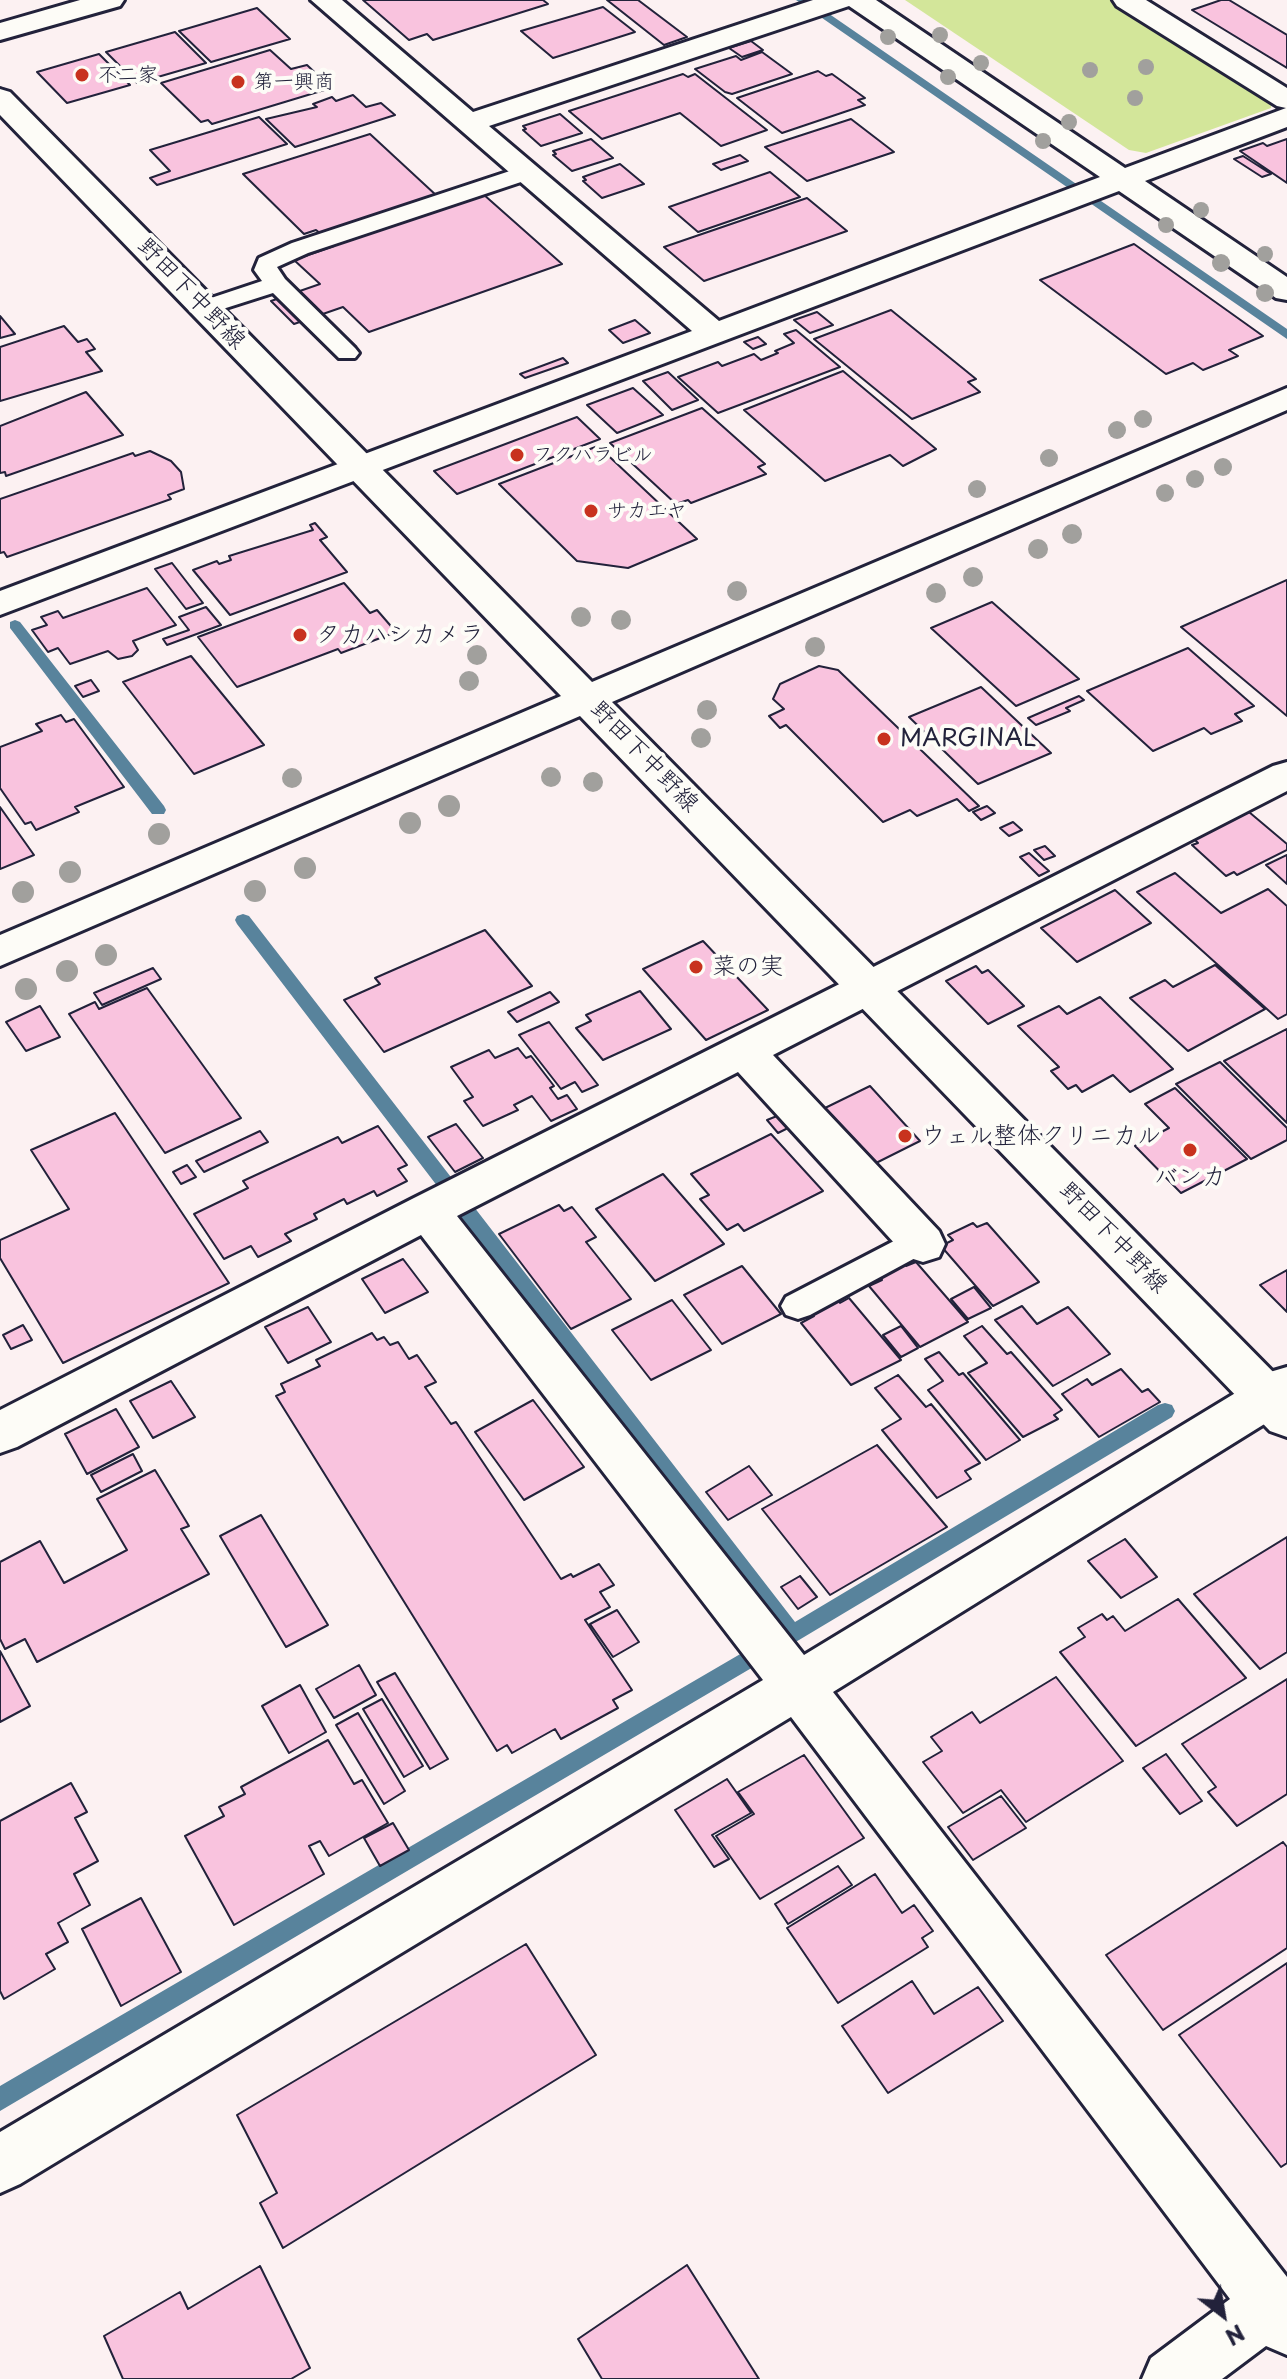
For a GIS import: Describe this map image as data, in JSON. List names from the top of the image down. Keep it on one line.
{"streets":{"street":["野田下中野線"]},"places":["不二家","第一興商","フクハラビル","サカエヤ","タカハシカメラ","MARGINAL","菜の実","ウェル整体クリニカル","バンカ"],"north":"bottom right"}
